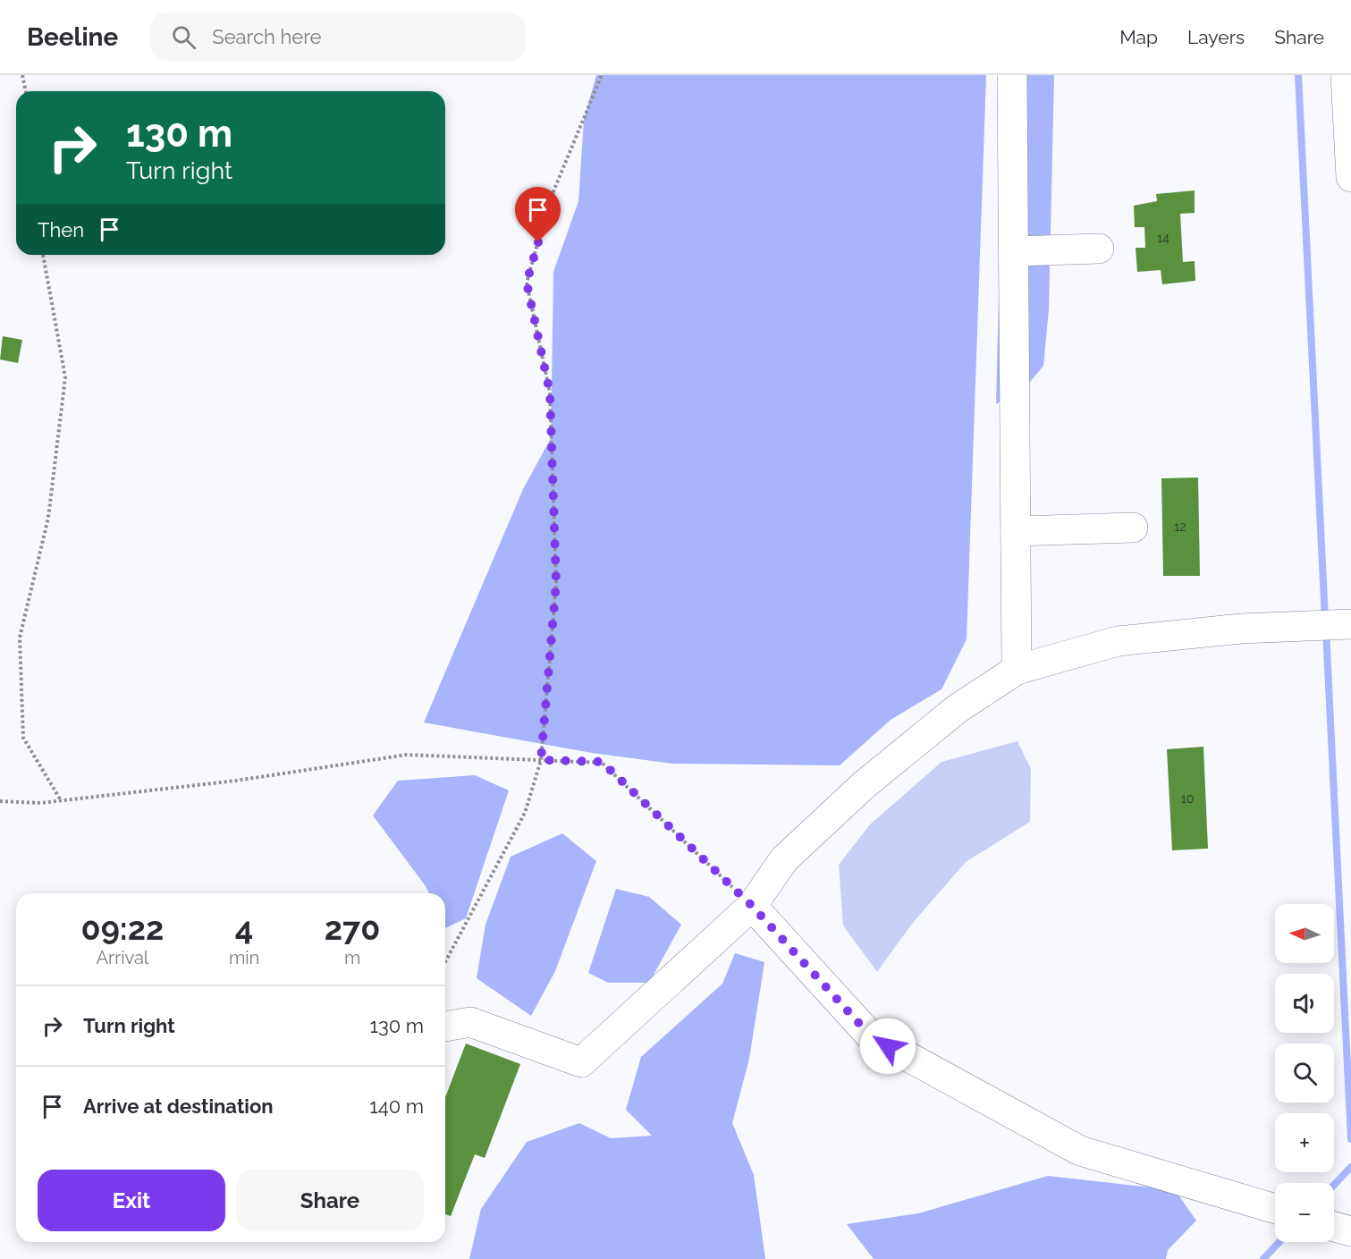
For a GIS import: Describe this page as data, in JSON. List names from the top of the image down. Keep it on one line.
{"house_numbers":["14","12","10"],"north":"left","page":{"header":"Beeline","search":"Search here","nav":["Map","Layers","Share"],"turn":["130 m","Turn right"],"then":"Then","eta":["09:22","Arrival","4","min","270","m"],"map_buttons":["+","−"],"list":[{"name":"Turn right","value":"130 m"},{"name":"Arrive at destination","value":"140 m"}],"buttons":["Exit","Share"]}}
